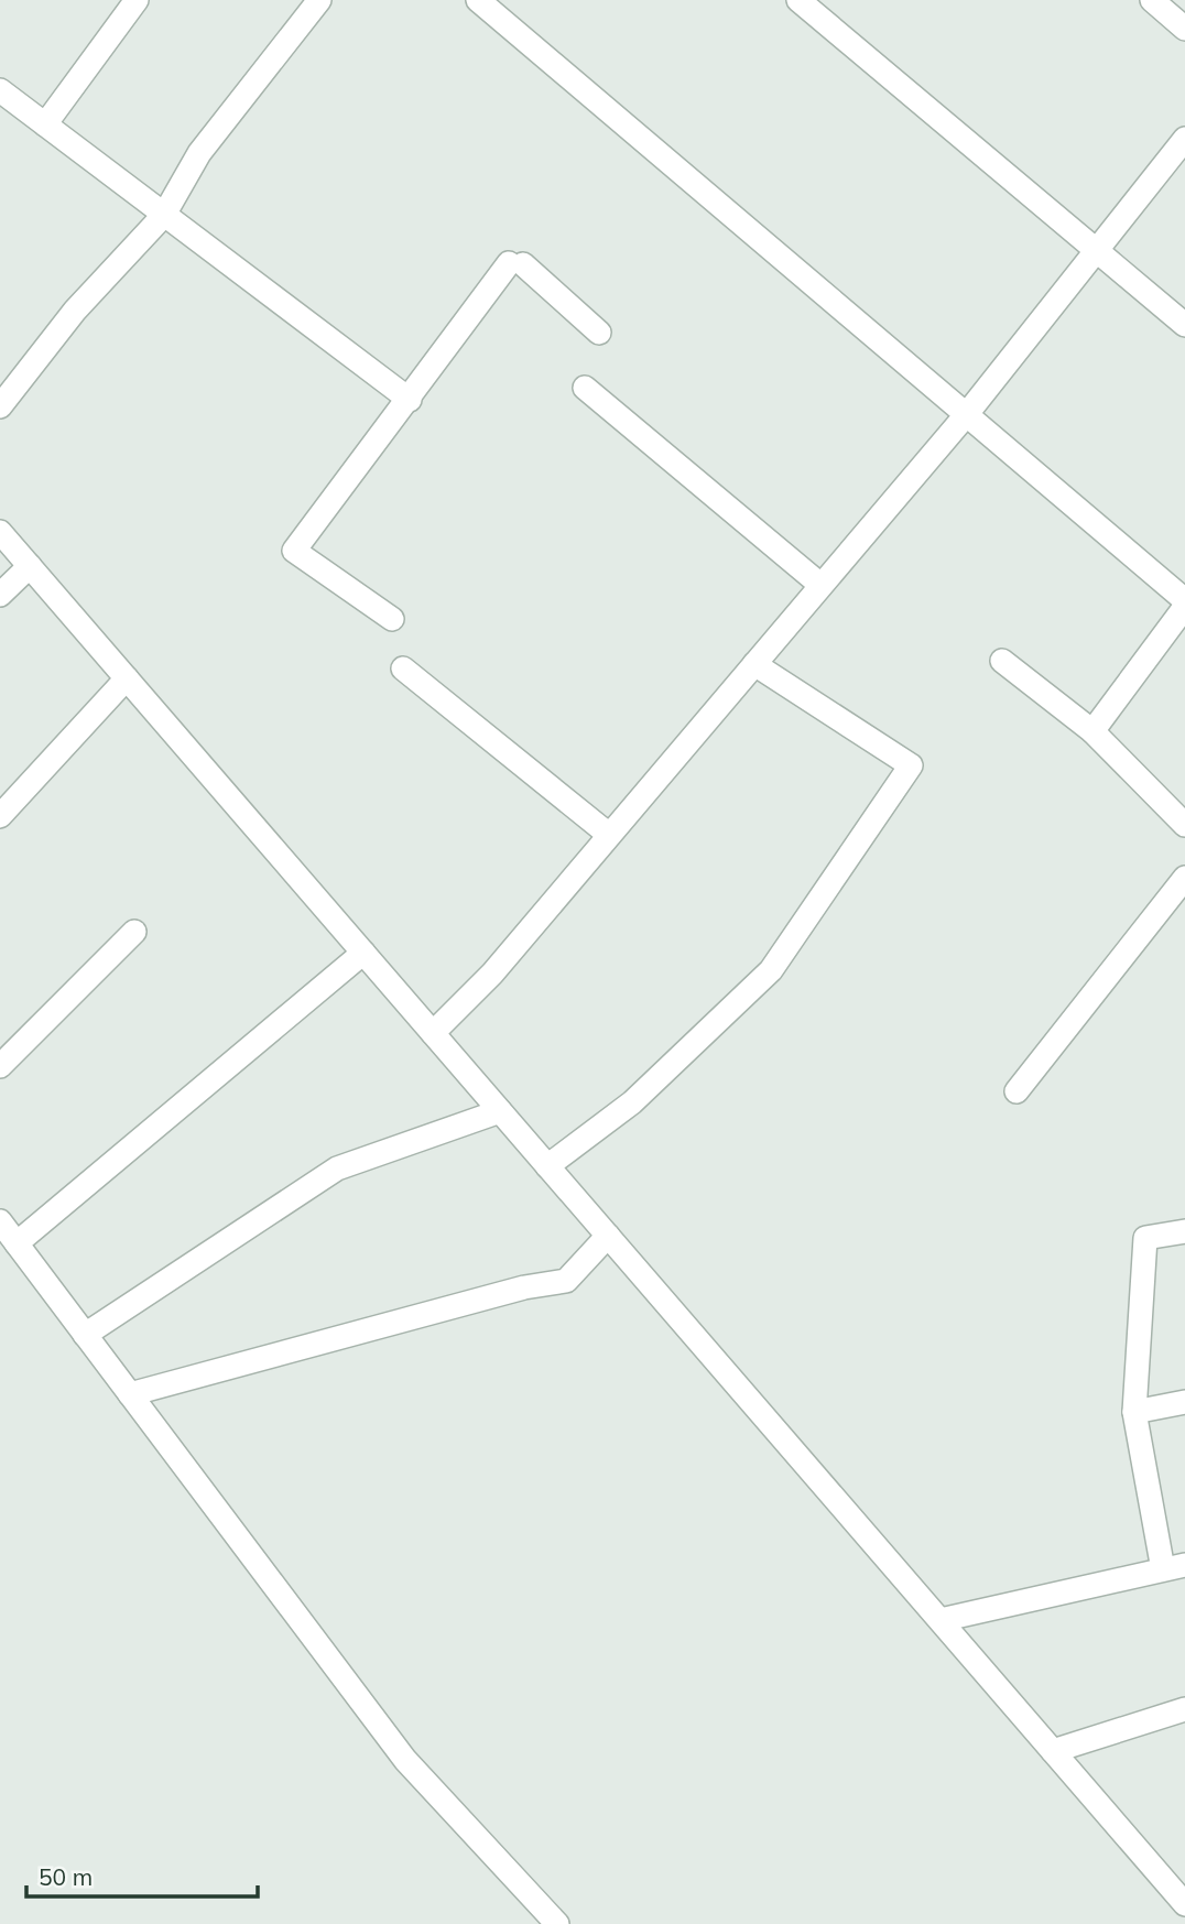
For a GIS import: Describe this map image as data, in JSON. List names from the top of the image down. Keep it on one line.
{"scale_bar":"50 m"}
